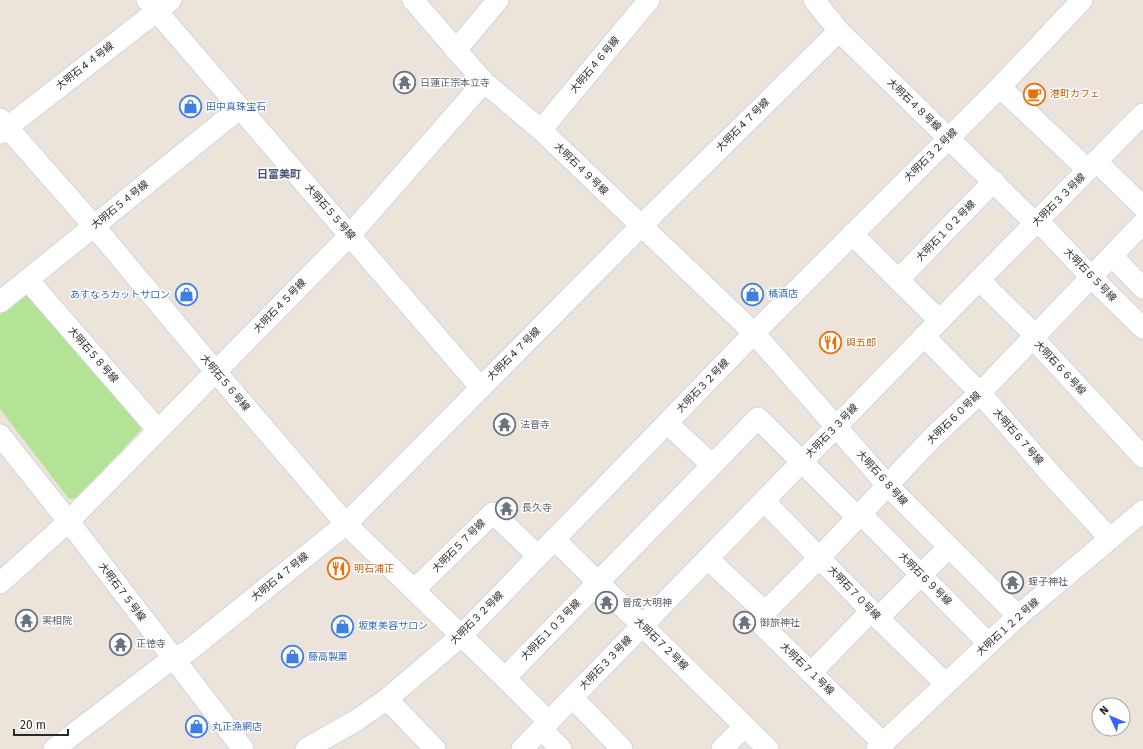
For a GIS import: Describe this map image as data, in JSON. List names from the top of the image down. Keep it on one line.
{"streets":{"street":["大明石４６号線","大明石４４号線","大明石４８号線","大明石４７号線","大明石３２号線","大明石４９号線","大明石３３号線","大明石５４号線","大明石５５号線","大明石１０２号線","大明石６５号線","大明石４５号線","大明石５８号線","大明石６６号線","大明石５６号線","大明石６０号線","大明石６７号線","大明石６８号線","大明石５７号線","大明石６９号線","大明石７５号線","大明石７０号線","大明石１２２号線","大明石１０３号線","大明石７２号線","大明石７１号線"]},"crossings":[["大明石４６号線","大明石４９号線"],["大明石４４号線","大明石５５号線"],["大明石４４号線","大明石５６号線"],["大明石４８号線","大明石４７号線"],["大明石４８号線","大明石３２号線"],["大明石４８号線","大明石３３号線"],["大明石４８号線","大明石１０２号線"],["大明石４８号線","大明石６５号線"],["大明石４７号線","大明石４９号線"],["大明石４７号線","大明石５５号線"],["大明石４７号線","大明石５６号線"],["大明石４７号線","大明石７５号線"],["大明石３２号線","大明石４９号線"],["大明石３２号線","大明石５６号線"],["大明石３２号線","大明石６８号線"],["大明石３２号線","大明石５７号線"],["大明石３２号線","大明石７２号線"],["大明石４９号線","大明石４５号線"],["大明石４９号線","大明石６８号線"],["大明石３３号線","大明石６５号線"],["大明石３３号線","大明石６６号線"],["大明石３３号線","大明石５６号線"],["大明石３３号線","大明石６７号線"],["大明石３３号線","大明石６８号線"],["大明石３３号線","大明石６９号線"],["大明石３３号線","大明石７０号線"],["大明石３３号線","大明石７２号線"],["大明石５４号線","大明石５５号線"],["大明石５４号線","大明石５８号線"],["大明石５４号線","大明石５６号線"],["大明石５５号線","大明石４５号線"],["大明石６５号線","大明石６０号線"],["大明石４５号線","大明石５８号線"],["大明石４５号線","大明石５６号線"],["大明石４５号線","大明石７５号線"],["大明石６６号線","大明石６０号線"],["大明石５６号線","大明石５７号線"],["大明石５６号線","大明石１０３号線"],["大明石６０号線","大明石６７号線"],["大明石６０号線","大明石６８号線"],["大明石６０号線","大明石６９号線"],["大明石６０号線","大明石７０号線"],["大明石６０号線","大明石７１号線"],["大明石６７号線","大明石１２２号線"],["大明石６８号線","大明石１２２号線"],["大明石６９号線","大明石１２２号線"],["大明石６９号線","大明石１０３号線"],["大明石７０号線","大明石１２２号線"],["大明石１２２号線","大明石７１号線"],["大明石１０３号線","大明石７２号線"]],"districts":["日富美町"],"places":{"temple":["日蓮正宗本立寺","法音寺","長久寺","蛭子神社","音成大明神","実相院","御旅神社","正徳寺"],"cafe":["港町カフェ"],"shop":["田中真珠宝石","橘酒店","あすなろカットサロン","坂東美容サロン","藤高製菓","丸正漁網店"],"restaurant":["與五郎","明石浦正"]},"scale_bar":"20 m","north":"top left"}
